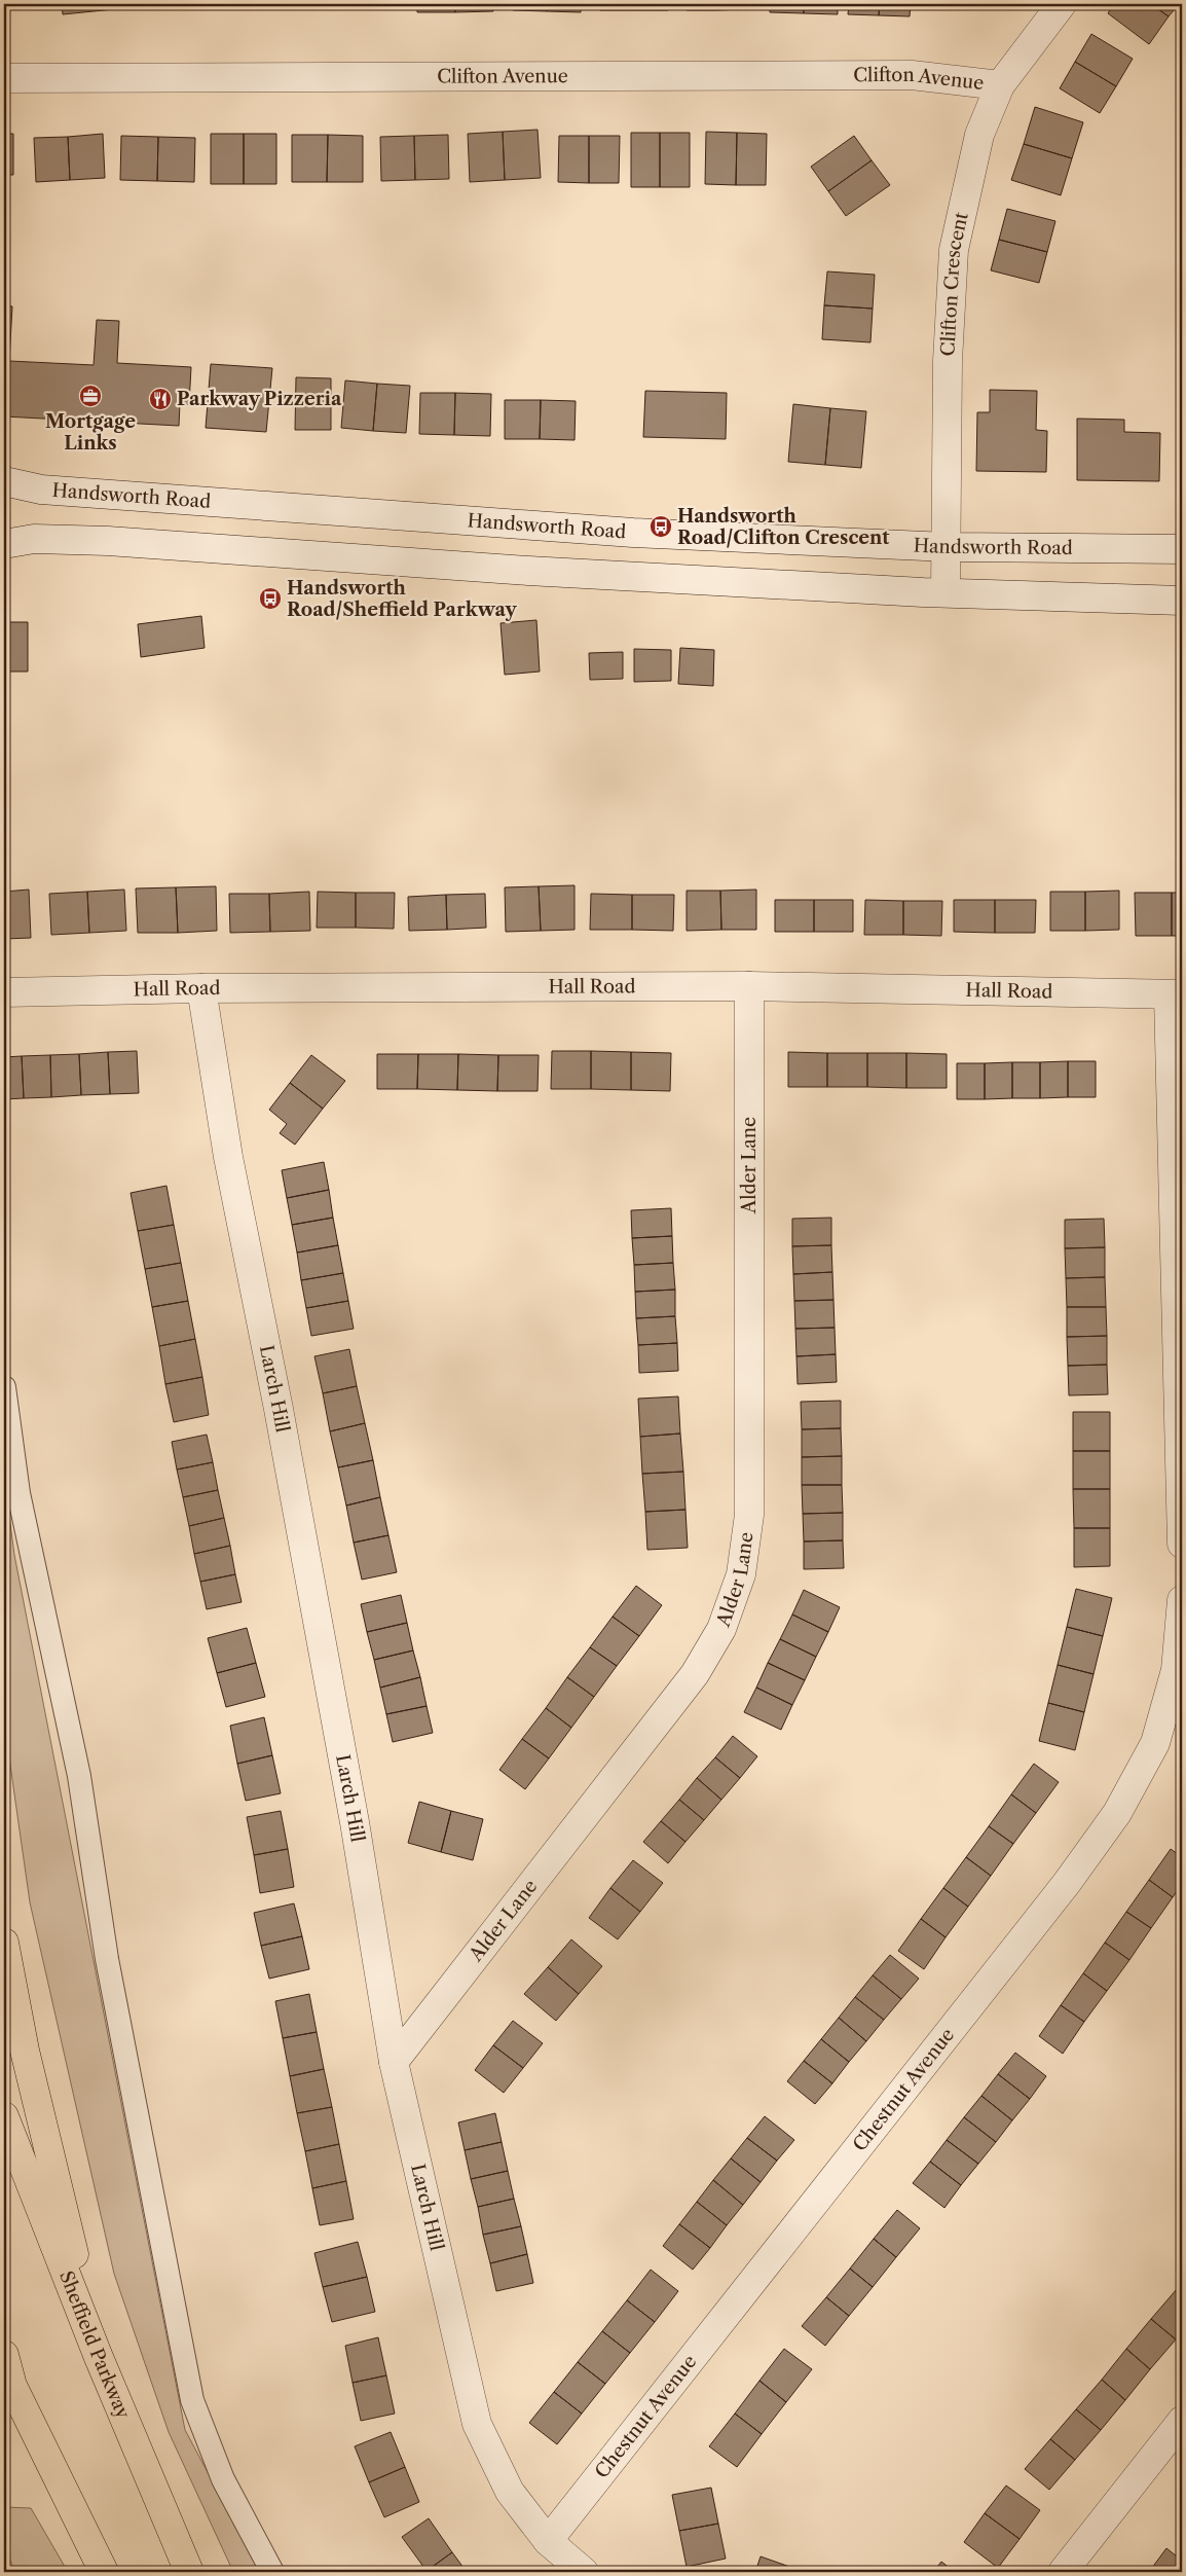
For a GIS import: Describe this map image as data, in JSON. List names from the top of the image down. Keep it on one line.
{"streets":{"highway":["Sheffield Parkway"],"street":["Clifton Avenue","Clifton Crescent","Handsworth Road","Hall Road","Alder Lane","Larch Hill","Chestnut Avenue"]},"crossings":[["Clifton Avenue","Clifton Crescent"],["Clifton Crescent","Handsworth Road"],["Hall Road","Alder Lane"],["Hall Road","Larch Hill"],["Alder Lane","Larch Hill"],["Larch Hill","Chestnut Avenue"]],"places":{"office":["Mortgage Links"],"restaurant":["Parkway Pizzeria"],"bus stop":["Handsworth Road/Clifton Crescent","Handsworth Road/Sheffield Parkway"]}}
